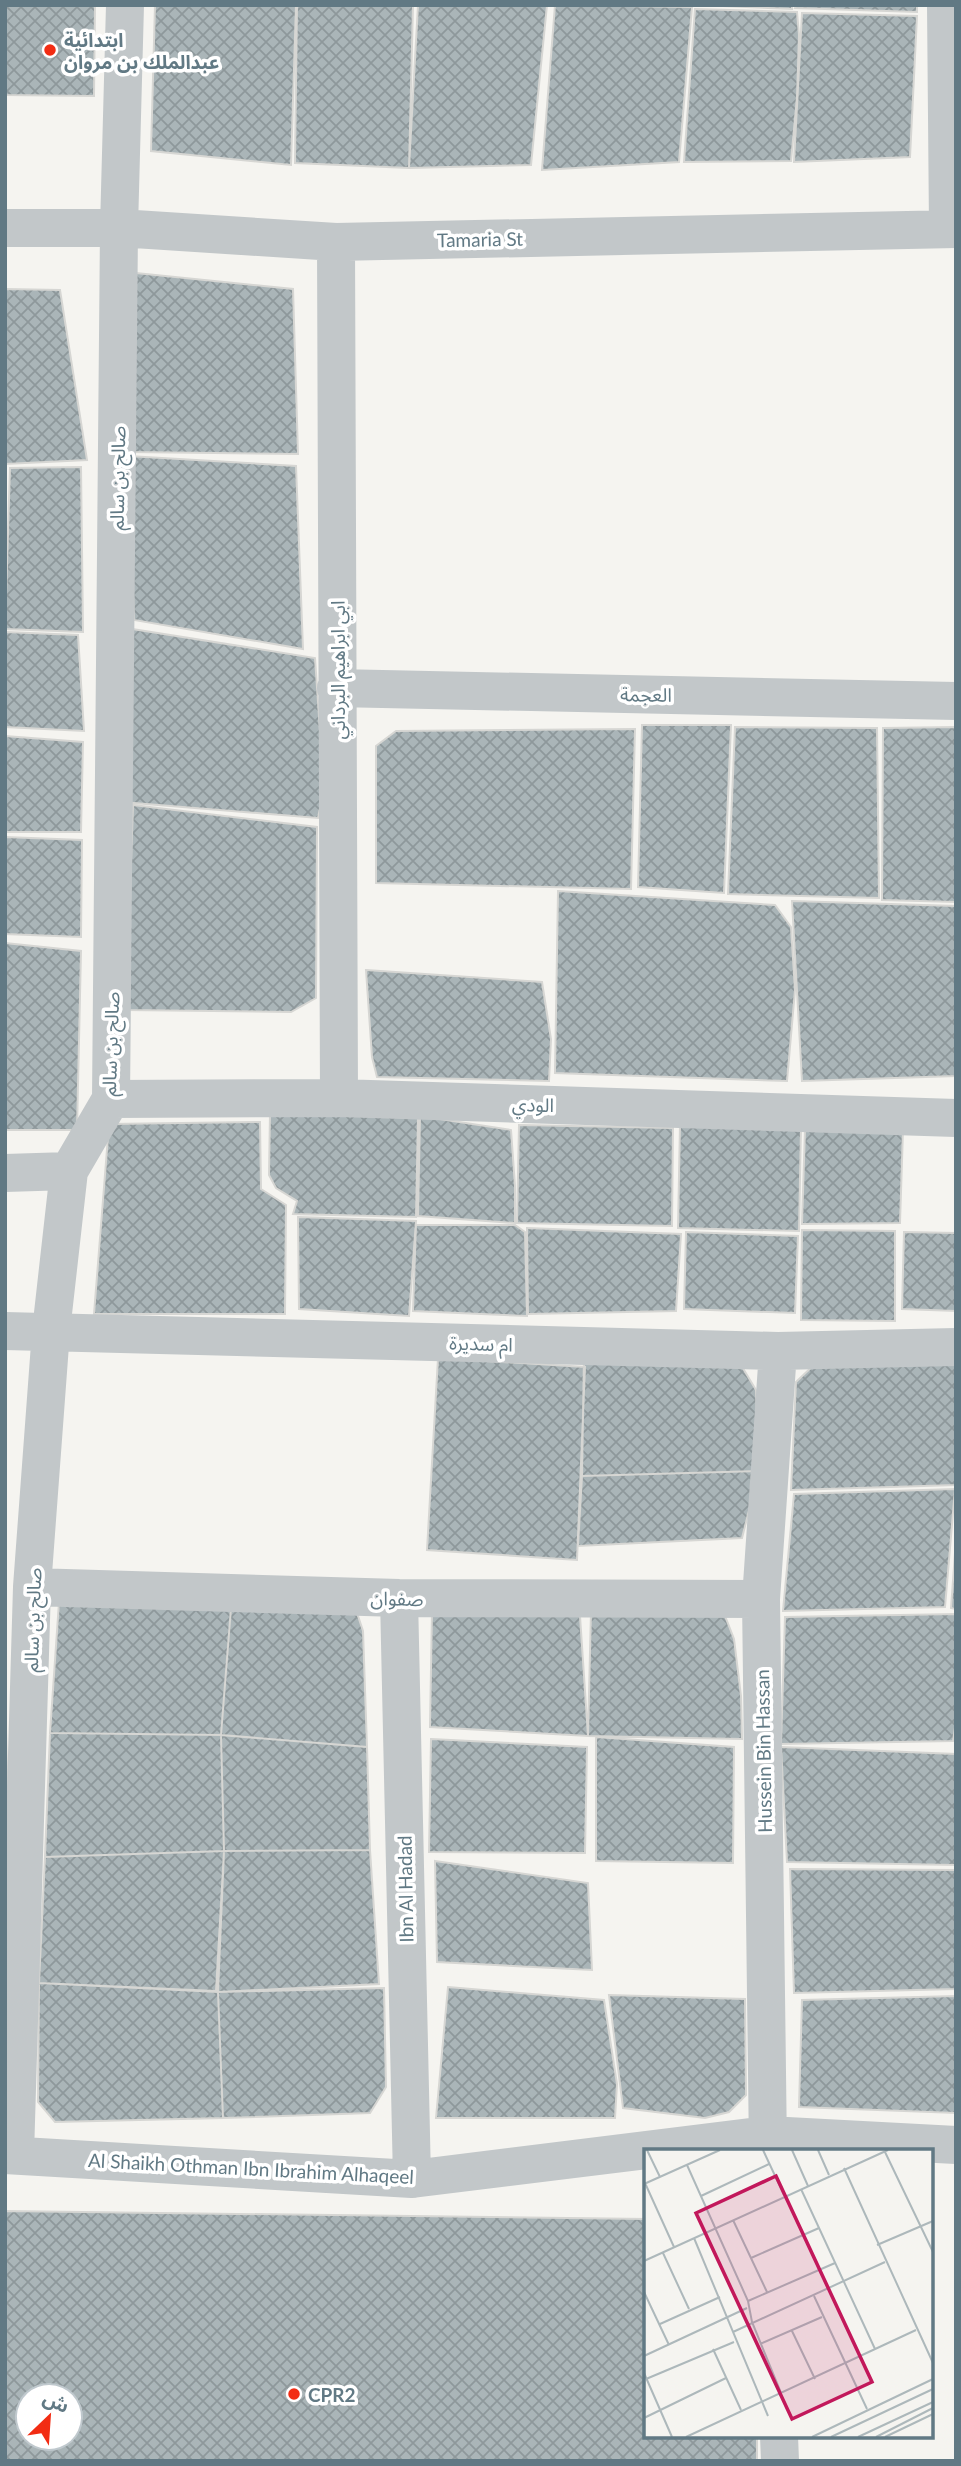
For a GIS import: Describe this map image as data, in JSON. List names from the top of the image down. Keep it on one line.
{"streets":{"street":["Tamaria St","صالح بن سالم","ابي ابراهيم البرداني","العجمة","الودي","ام سديرة","صفوان","Hussein Bin Hassan","Ibn Al Hadad","Al Shaikh Othman Ibn Ibrahim Alhaqeel"]},"crossings":[["Tamaria St","صالح بن سالم"],["Tamaria St","ابي ابراهيم البرداني"],["صالح بن سالم","الودي"],["صالح بن سالم","ام سديرة"],["صالح بن سالم","صفوان"],["صالح بن سالم","Al Shaikh Othman Ibn Ibrahim Alhaqeel"],["ابي ابراهيم البرداني","العجمة"],["ابي ابراهيم البرداني","الودي"],["ام سديرة","Hussein Bin Hassan"],["صفوان","Hussein Bin Hassan"],["صفوان","Ibn Al Hadad"],["Hussein Bin Hassan","Al Shaikh Othman Ibn Ibrahim Alhaqeel"],["Ibn Al Hadad","Al Shaikh Othman Ibn Ibrahim Alhaqeel"]],"places":["ابتدائية عبدالملك بن مروان","CPR2"],"north":"top right"}
